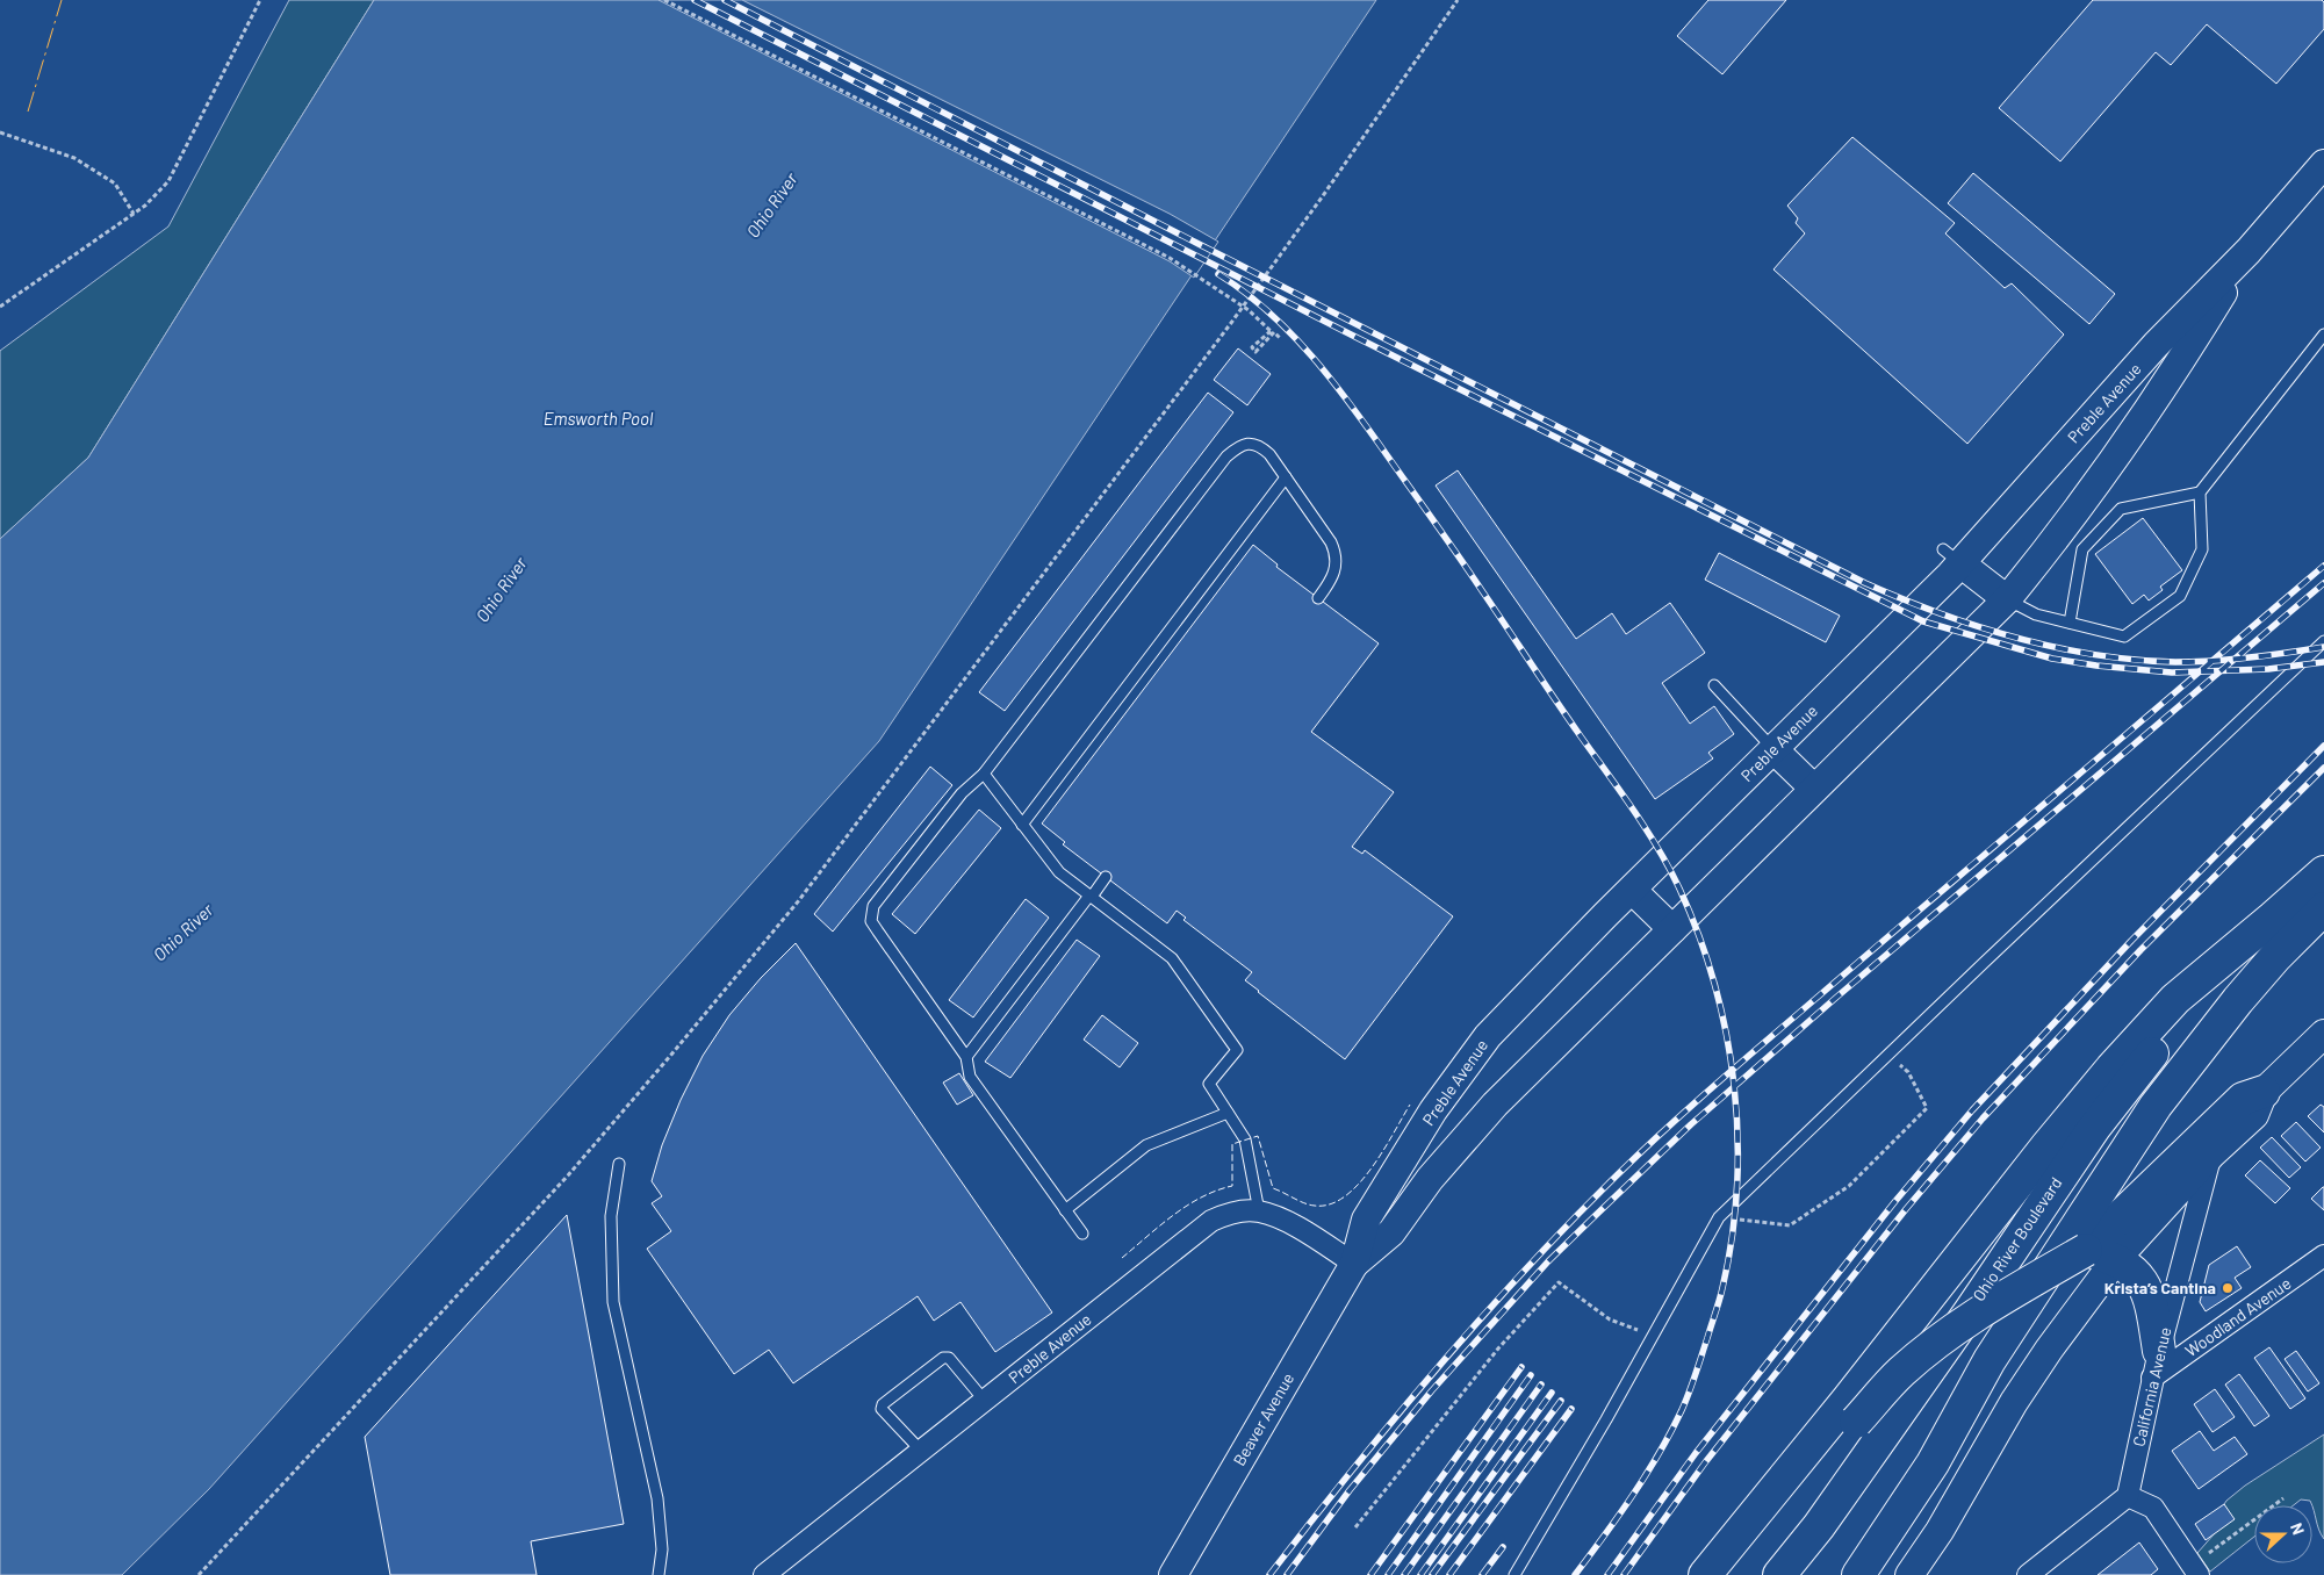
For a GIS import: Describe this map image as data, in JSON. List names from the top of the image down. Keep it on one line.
{"streets":{"highway":["Ohio River Boulevard"],"street":["Preble Avenue","Woodland Avenue","California Avenue","Beaver Avenue"]},"crossings":[["Preble Avenue","Beaver Avenue"],["Woodland Avenue","California Avenue"]],"water":["Ohio River","Emsworth Pool"],"places":["Krista’s Cantina"],"north":"right"}
